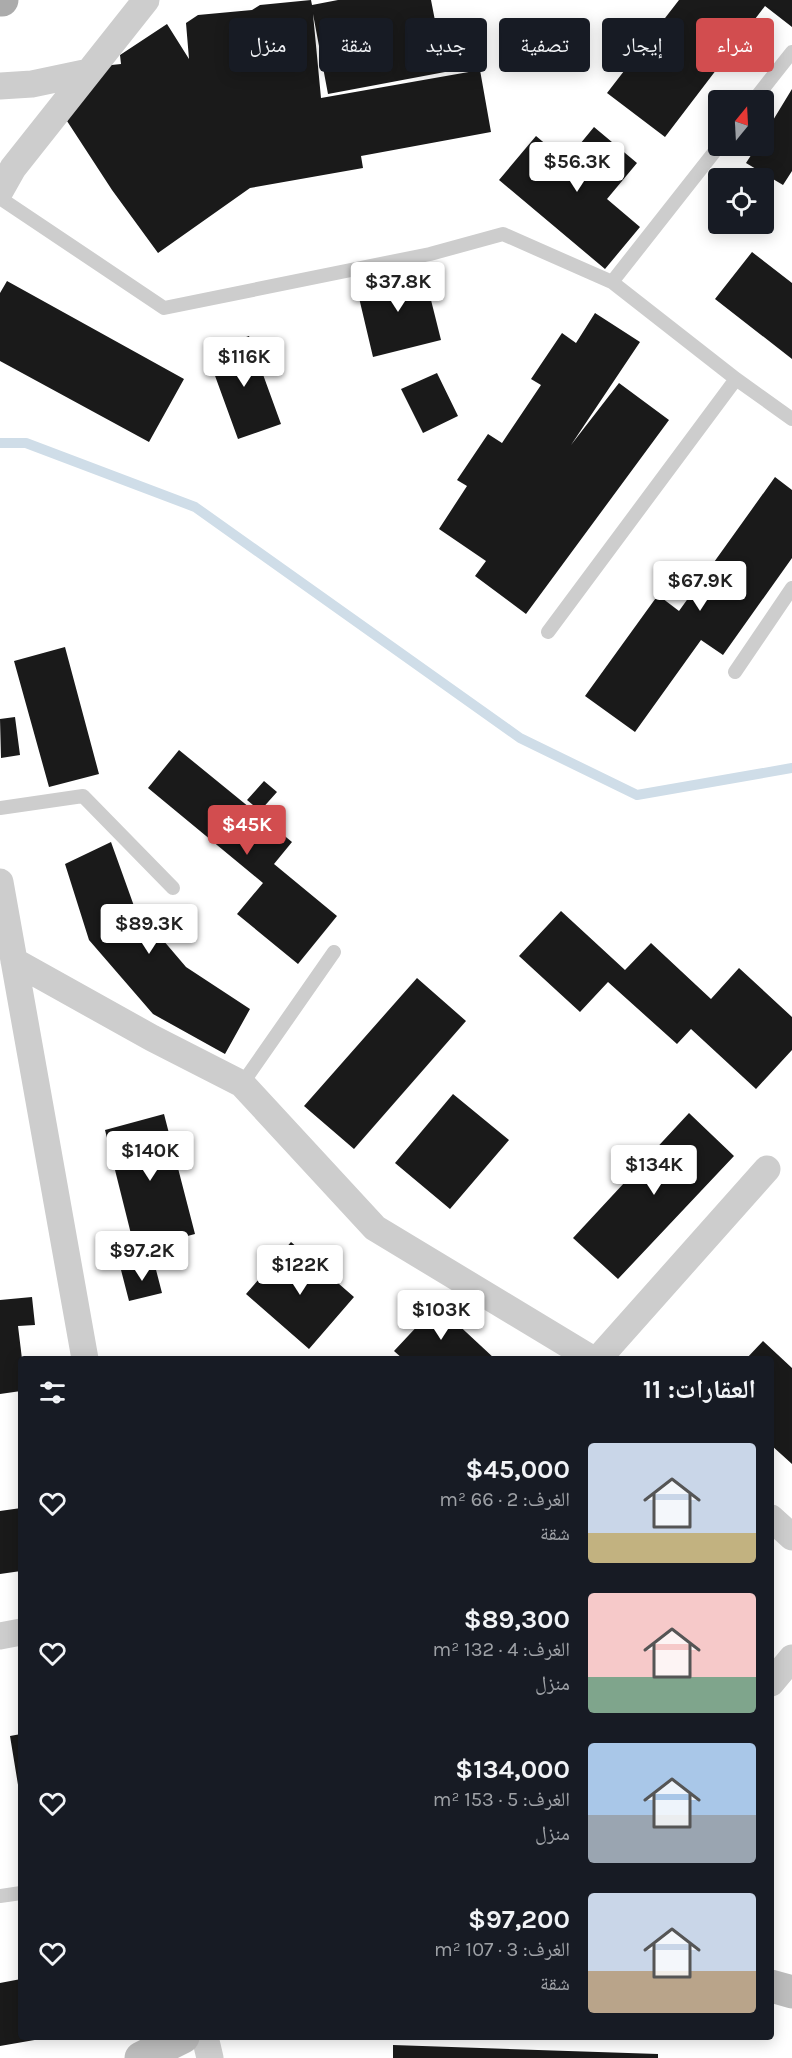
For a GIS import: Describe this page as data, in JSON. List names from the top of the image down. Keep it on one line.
{"north":"top","page":{"chip":["شراء","إيجار","تصفية","جديد","شقة","منزل"],"price":["$56.3K","$37.8K","$116K","$67.9K","$45K","$89.3K","$140K","$134K","$97.2K","$122K","$103K"],"heading":"العقارات: 11","list":[{"name":"$45,000","note":"الغرف: 2 · 66 m² · شقة"},{"name":"$89,300","note":"الغرف: 4 · 132 m² · منزل"},{"name":"$134,000","note":"الغرف: 5 · 153 m² · منزل"},{"name":"$97,200","note":"الغرف: 3 · 107 m² · شقة"}]}}
